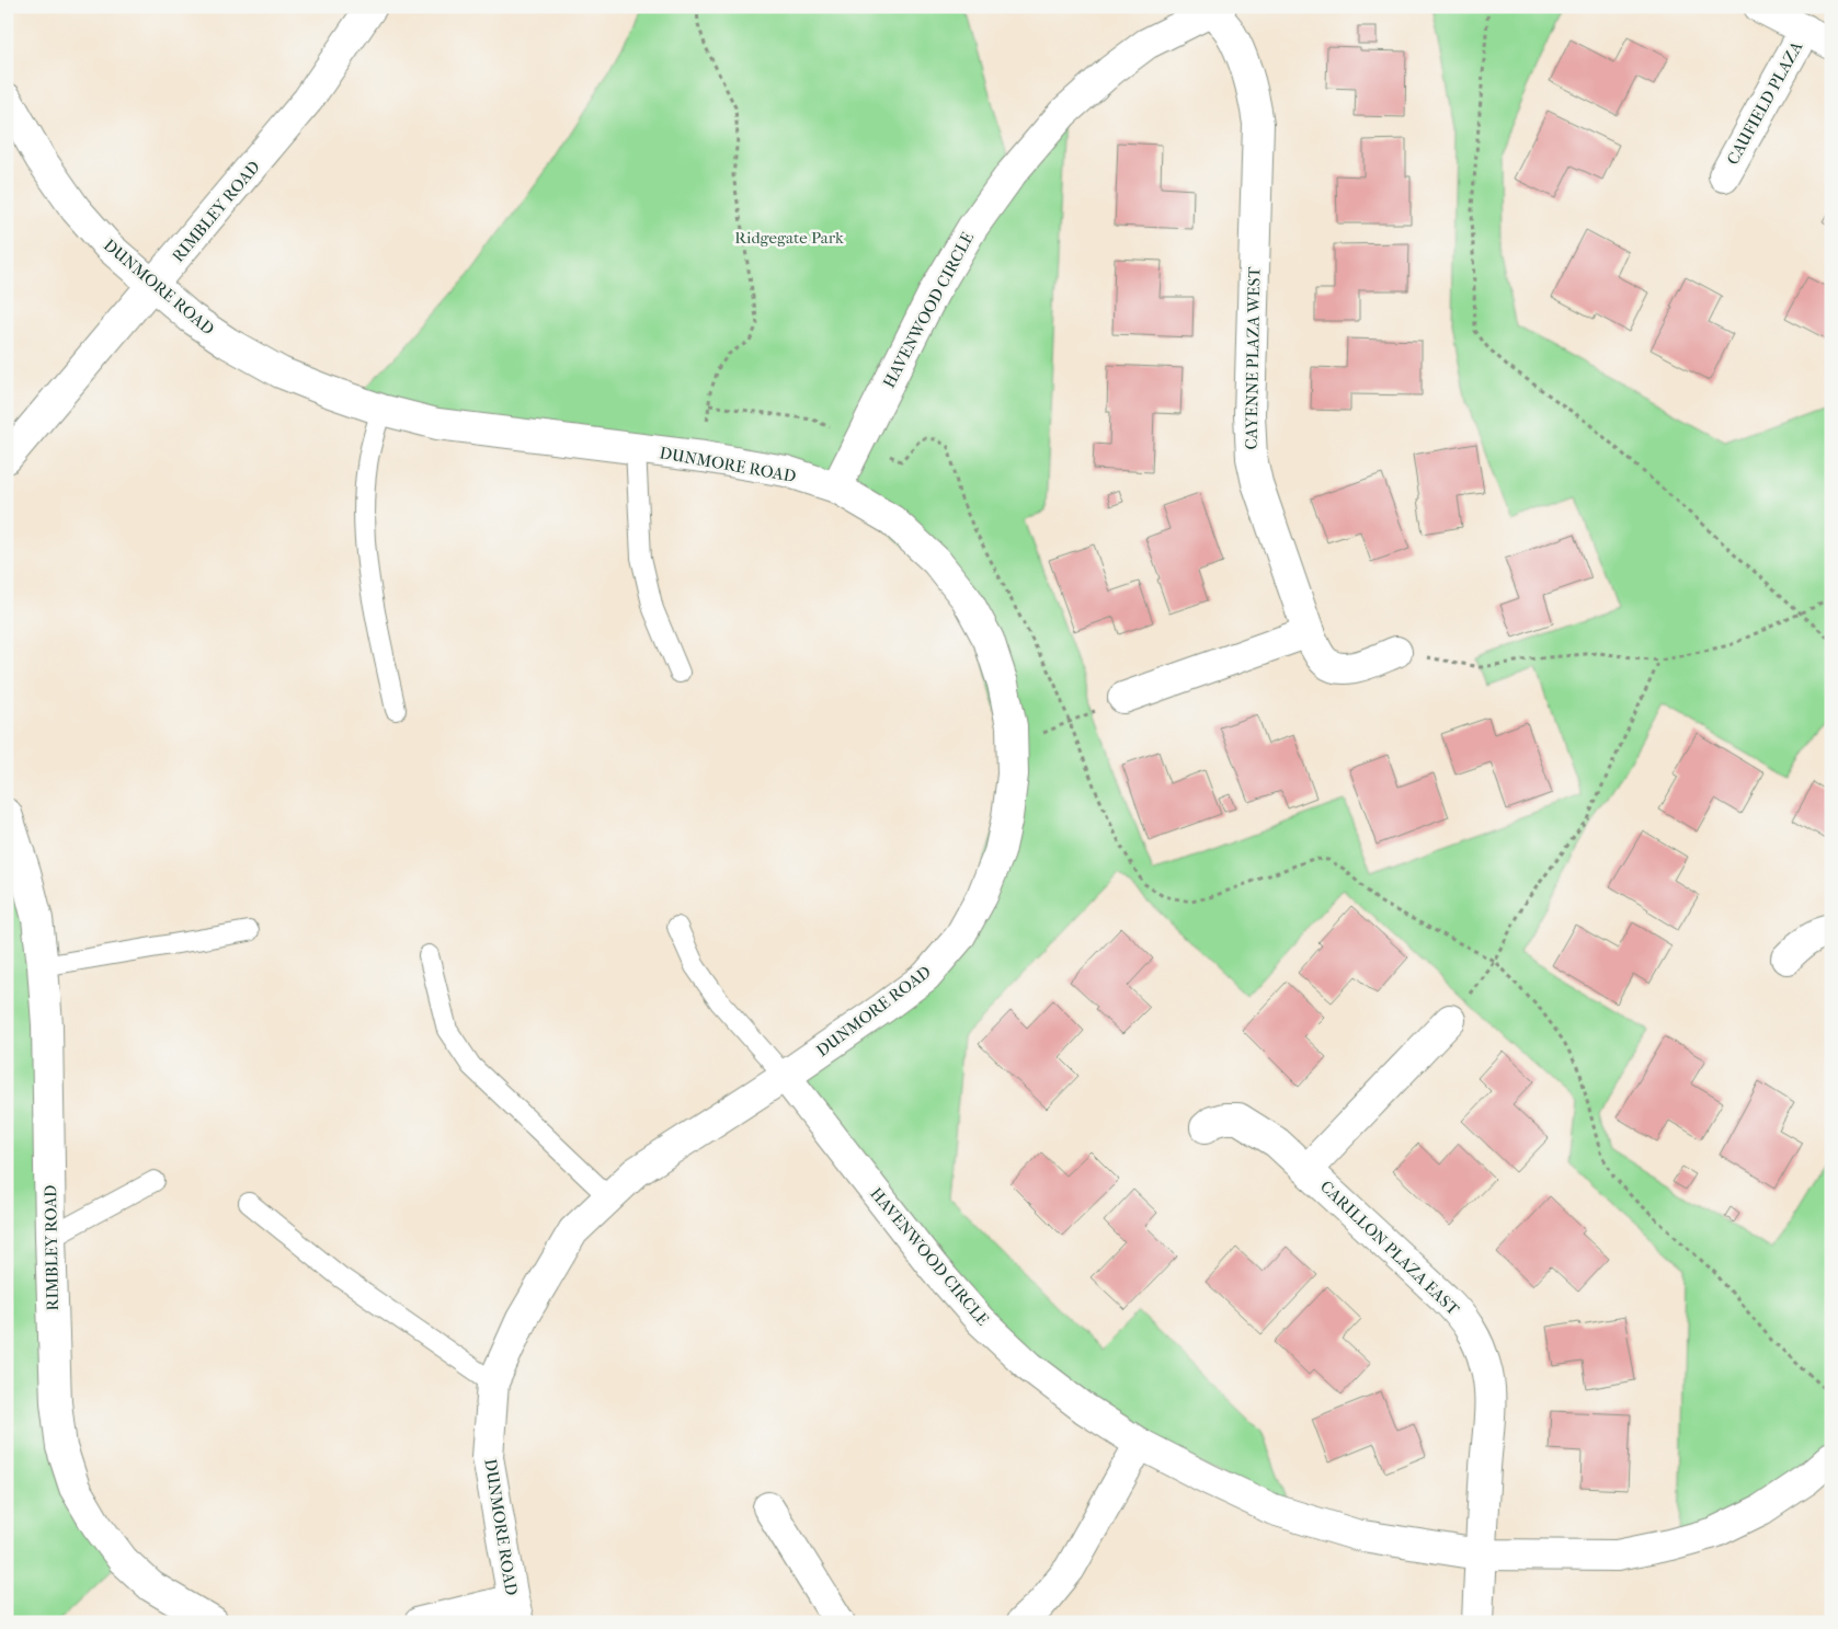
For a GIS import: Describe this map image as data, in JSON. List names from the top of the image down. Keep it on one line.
{"streets":{"street":["CAUFIELD PLAZA","RIMBLEY ROAD","DUNMORE ROAD","HAVENWOOD CIRCLE","CAYENNE PLAZA WEST","CARILLON PLAZA EAST"]},"crossings":[["RIMBLEY ROAD","DUNMORE ROAD"],["DUNMORE ROAD","HAVENWOOD CIRCLE"],["HAVENWOOD CIRCLE","CAYENNE PLAZA WEST"],["HAVENWOOD CIRCLE","CARILLON PLAZA EAST"]],"parks":["Ridgegate Park"]}
